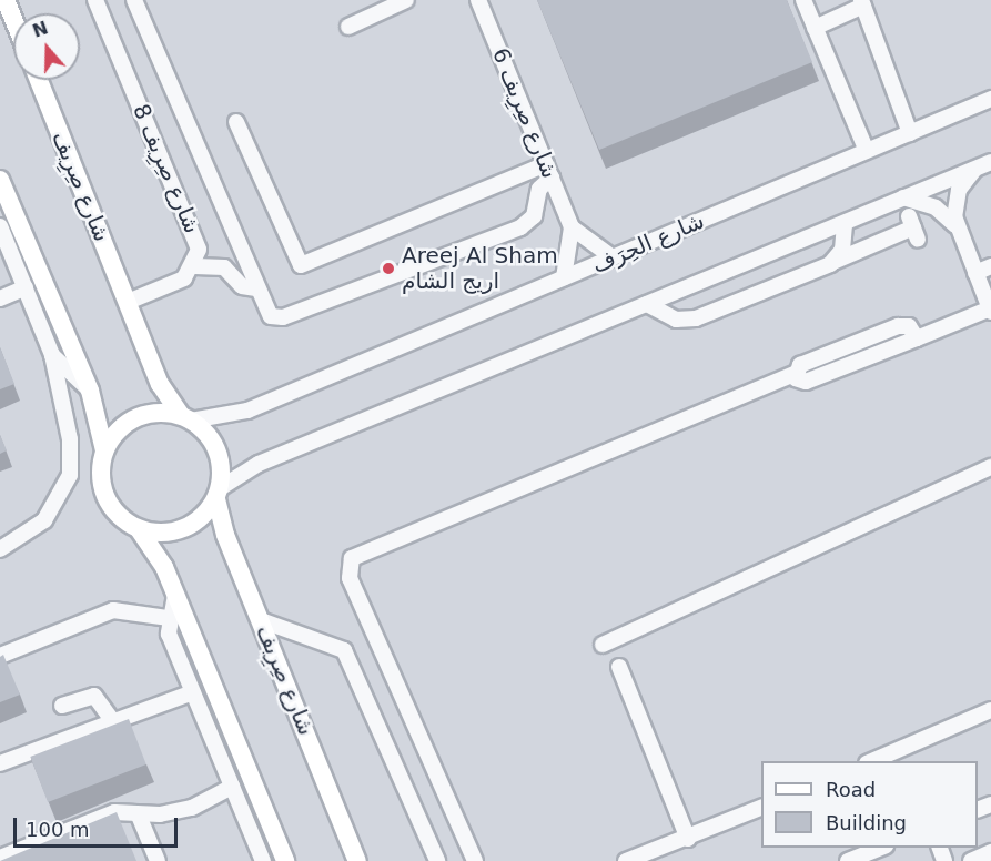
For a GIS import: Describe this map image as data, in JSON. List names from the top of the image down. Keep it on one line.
{"streets":{"main road":["شارع صِرِيف"],"street":["شارع صِرِيف 6","شارع صِرِيف 8","شارع الحِرَف"]},"crossings":[["شارع صِرِيف 8","شارع صِرِيف"],["شارع صِرِيف","شارع الحِرَف"]],"places":["Areej Al Sham اريج الشام"],"legend":["Road","Building"],"scale_bar":"100 m","north":"top"}
